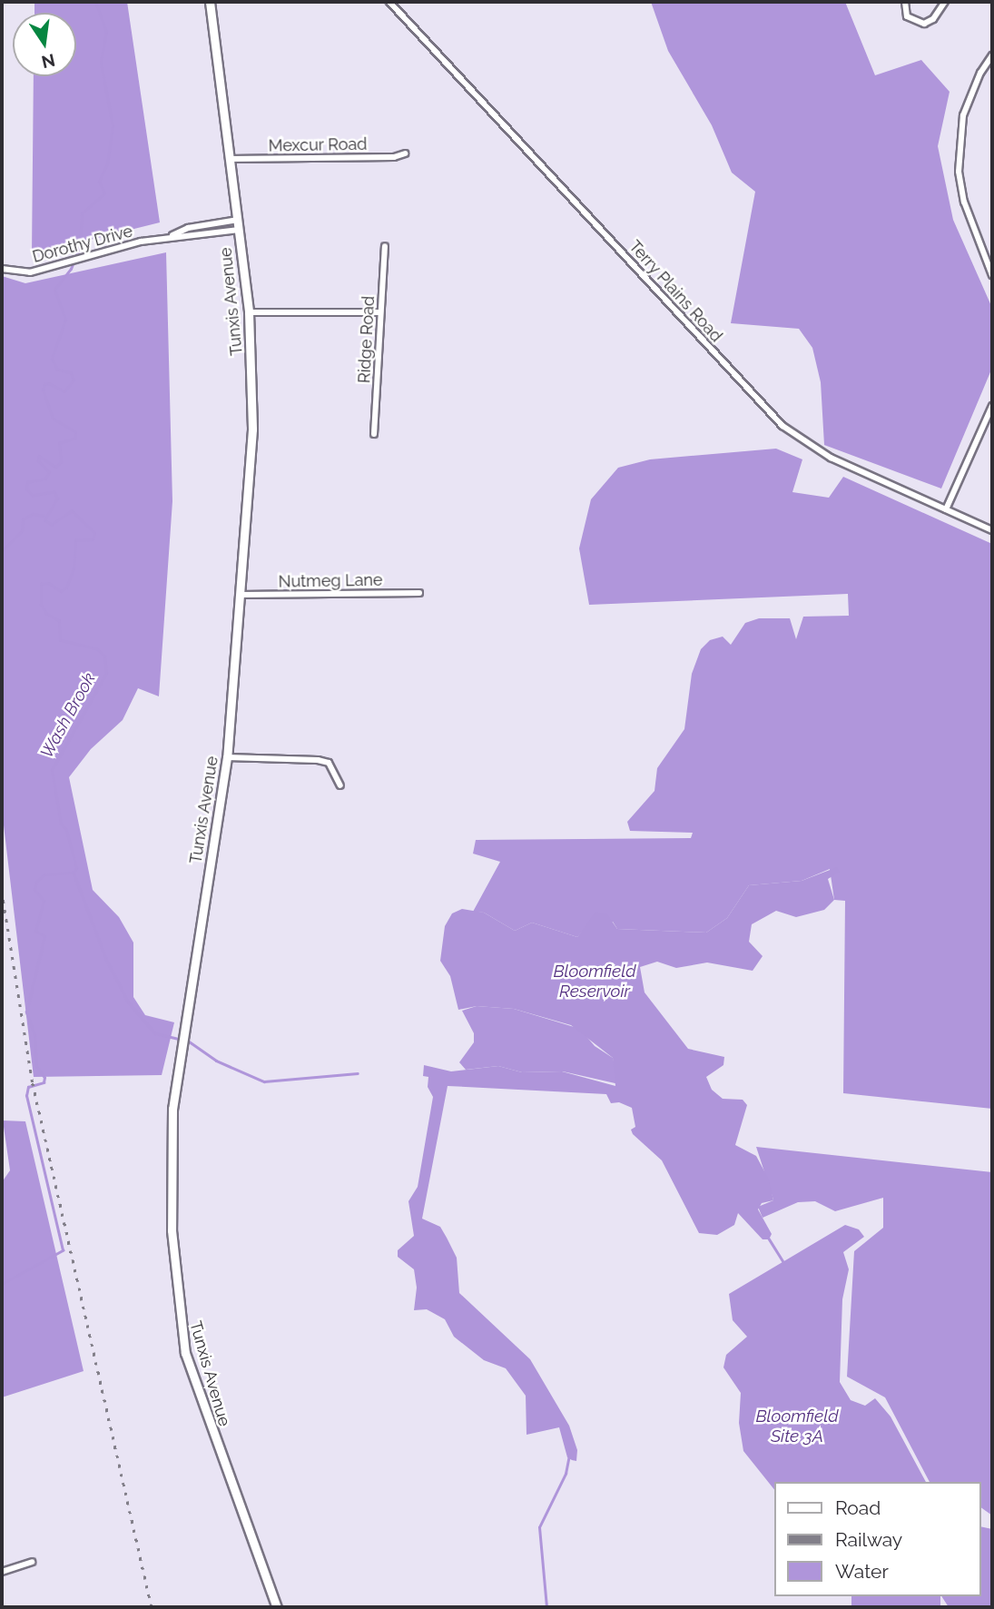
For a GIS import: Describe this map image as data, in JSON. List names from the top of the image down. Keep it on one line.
{"streets":{"main road":["Tunxis Avenue"],"street":["Mexcur Road","Dorothy Drive","Terry Plains Road","Ridge Road","Nutmeg Lane"]},"crossings":[["Mexcur Road","Tunxis Avenue"],["Dorothy Drive","Tunxis Avenue"],["Tunxis Avenue","Nutmeg Lane"]],"water":["Wash Brook","Bloomfield Reservoir","Bloomfield Site 3A"],"legend":["Road","Railway","Water"],"north":"bottom"}
